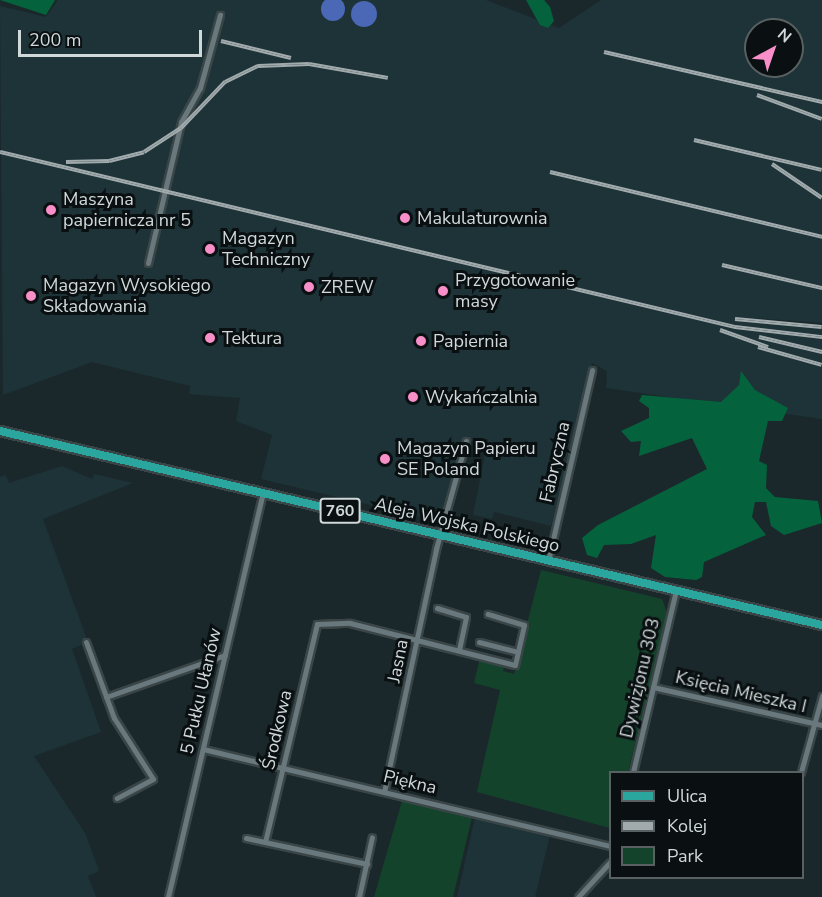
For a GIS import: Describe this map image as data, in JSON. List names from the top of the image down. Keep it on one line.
{"streets":{"main road":["760","Aleja Wojska Polskiego"],"street":["Fabryczna","Jasna","Dywizjonu 303","5 Pułku Ułanów","Księcia Mieszka I","Środkowa","Piękna"]},"crossings":[["Fabryczna","Aleja Wojska Polskiego"],["Aleja Wojska Polskiego","Jasna"],["Aleja Wojska Polskiego","Dywizjonu 303"],["Aleja Wojska Polskiego","5 Pułku Ułanów"],["Jasna","Środkowa"],["Jasna","Piękna"],["Dywizjonu 303","Księcia Mieszka I"],["5 Pułku Ułanów","Piękna"],["Środkowa","Piękna"]],"places":["Maszyna papiernicza nr 5","Makulaturownia","Magazyn Techniczny","ZREW","Przygotowanie masy","Magazyn Wysokiego Składowania","Tektura","Papiernia","Wykańczalnia","Magazyn Papieru SE Poland"],"legend":["Ulica","Kolej","Park"],"scale_bar":"200 m","north":"top right"}
